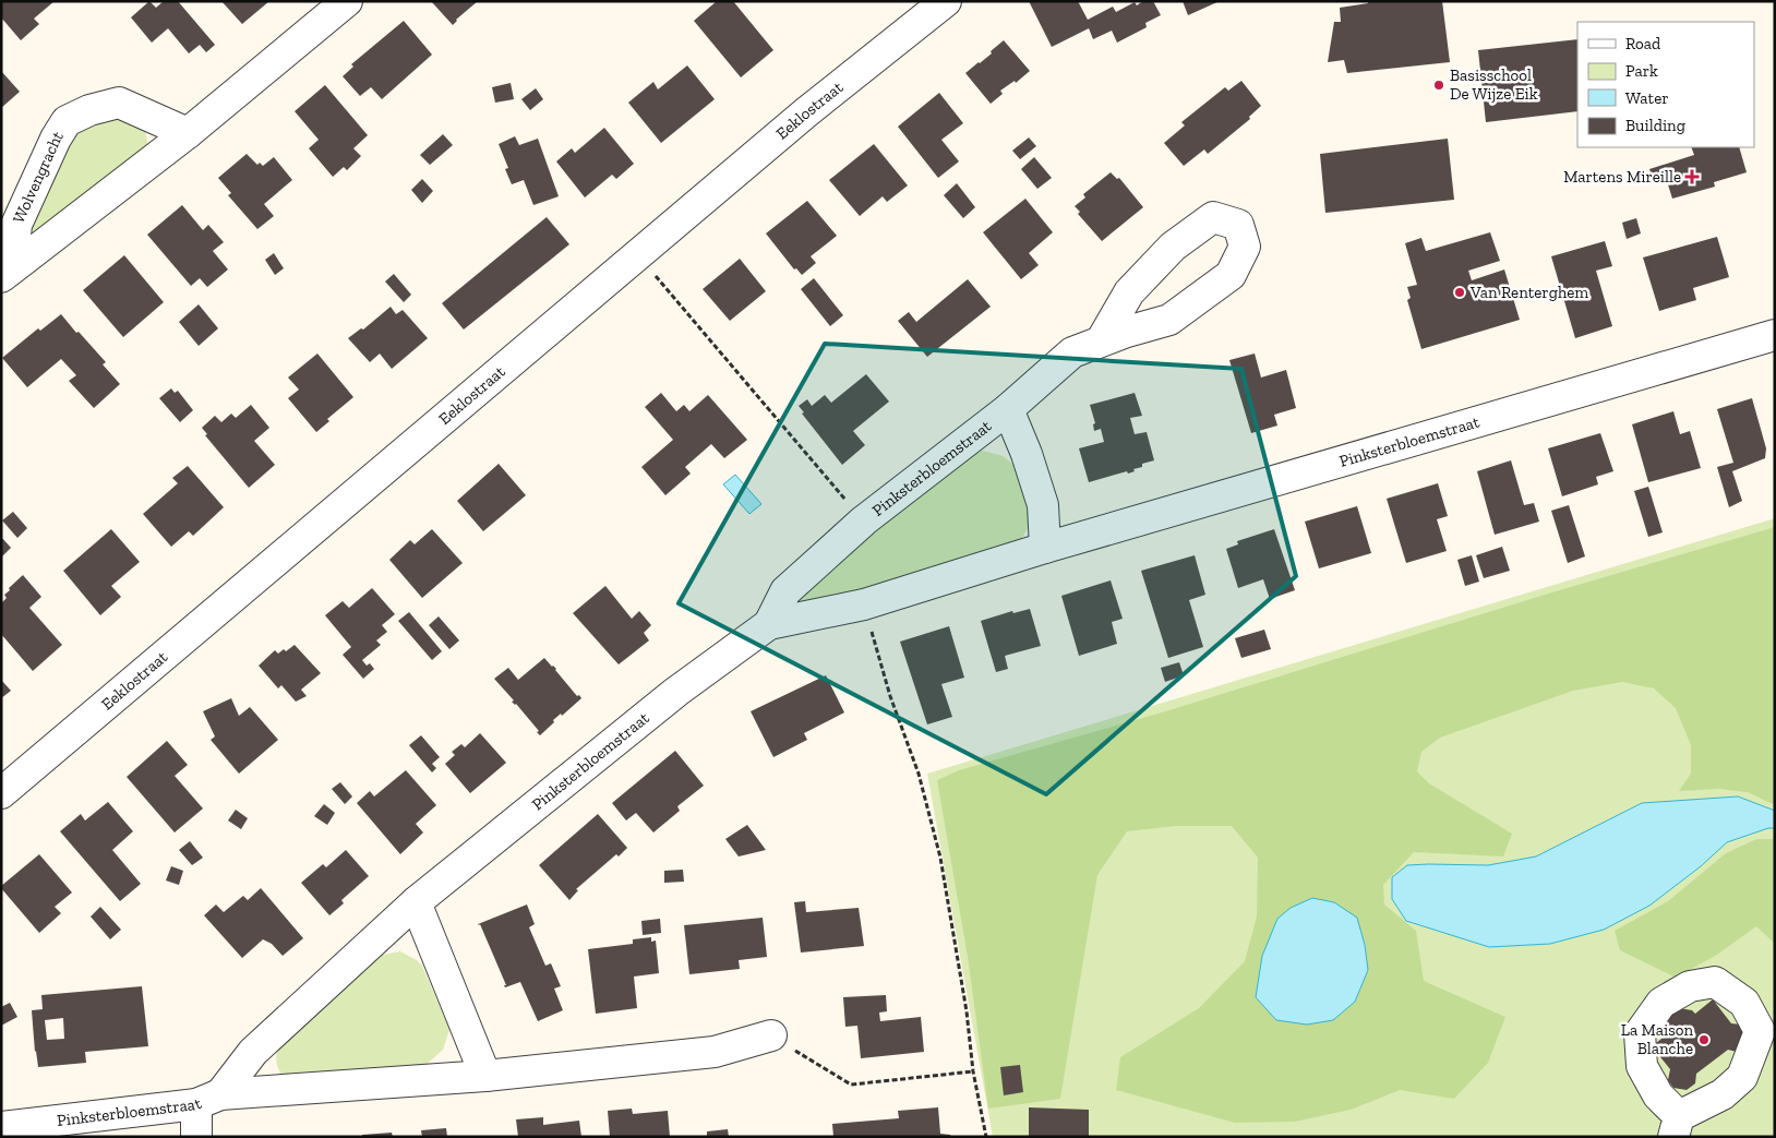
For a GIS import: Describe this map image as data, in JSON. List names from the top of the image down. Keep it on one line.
{"streets":{"street":["Eeklostraat","Wolvengracht","Pinksterbloemstraat"]},"places":{"other":["Basisschool De Wijze Eik","Van Renterghem","La Maison Blanche"],"health":["Martens Mireille"]},"legend":["Road","Park","Water","Building"]}
